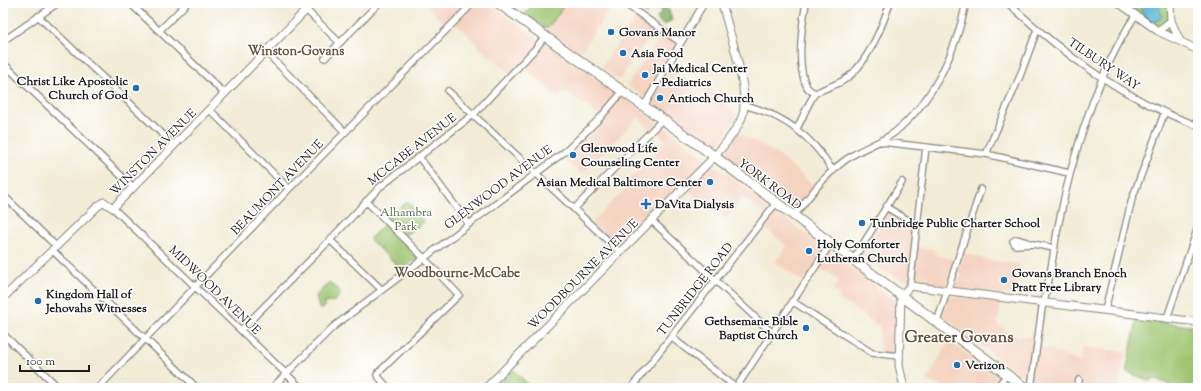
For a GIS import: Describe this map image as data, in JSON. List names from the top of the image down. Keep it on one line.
{"streets":{"main road":["YORK ROAD"],"street":["TILBURY WAY","MCCABE AVENUE","WINSTON AVENUE","BEAUMONT AVENUE","GLENWOOD AVENUE","WOODBOURNE AVENUE","TUNBRIDGE ROAD","MIDWOOD AVENUE"]},"crossings":[["MCCABE AVENUE","YORK ROAD"],["MCCABE AVENUE","MIDWOOD AVENUE"],["WINSTON AVENUE","MIDWOOD AVENUE"],["YORK ROAD","GLENWOOD AVENUE"],["YORK ROAD","WOODBOURNE AVENUE"],["YORK ROAD","TUNBRIDGE ROAD"],["BEAUMONT AVENUE","MIDWOOD AVENUE"],["GLENWOOD AVENUE","MIDWOOD AVENUE"]],"districts":["Winston-Govans","Woodbourne-McCabe","Greater Govans"],"parks":["Alhambra Park"],"places":{"other":["Govans Manor","Asia Food","Jai Medical Center – Pediatrics","Christ Like Apostolic Church of God","Antioch Church","Glenwood Life Counseling Center","Asian Medical Baltimore Center","Tunbridge Public Charter School","Holy Comforter Lutheran Church","Govans Branch Enoch Pratt Free Library","Kingdom Hall of Jehovahs Witnesses","Gethsemane Bible Baptist Church","Verizon"],"health":["DaVita Dialysis"]},"scale_bar":"100 m"}
